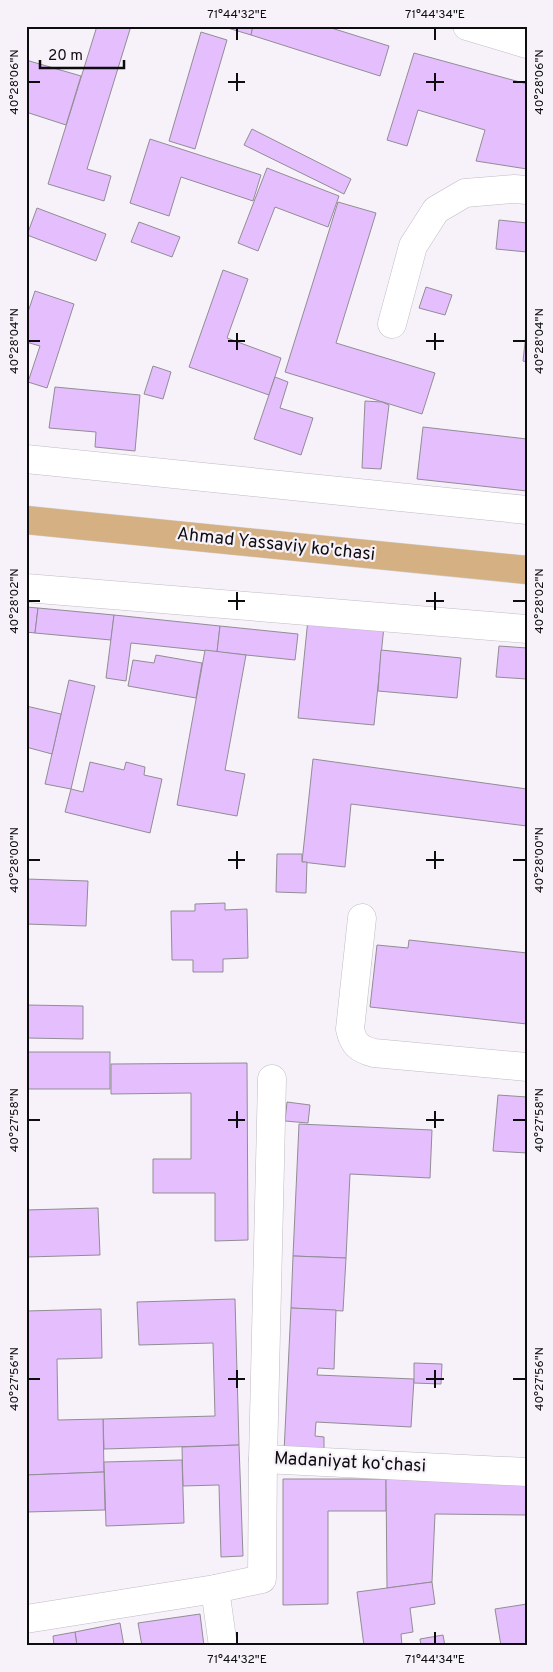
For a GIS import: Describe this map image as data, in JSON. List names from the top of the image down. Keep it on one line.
{"streets":{"main road":["Ahmad Yassaviy ko'chasi"],"street":["Madaniyat koʻchasi"]},"scale_bar":"20 m","coordinates":["71°44'32\"E","71°44'34\"E","40°28'06\"N","40°28'04\"N","40°28'02\"N","40°28'00\"N","40°27'58\"N","40°27'56\"N"]}
